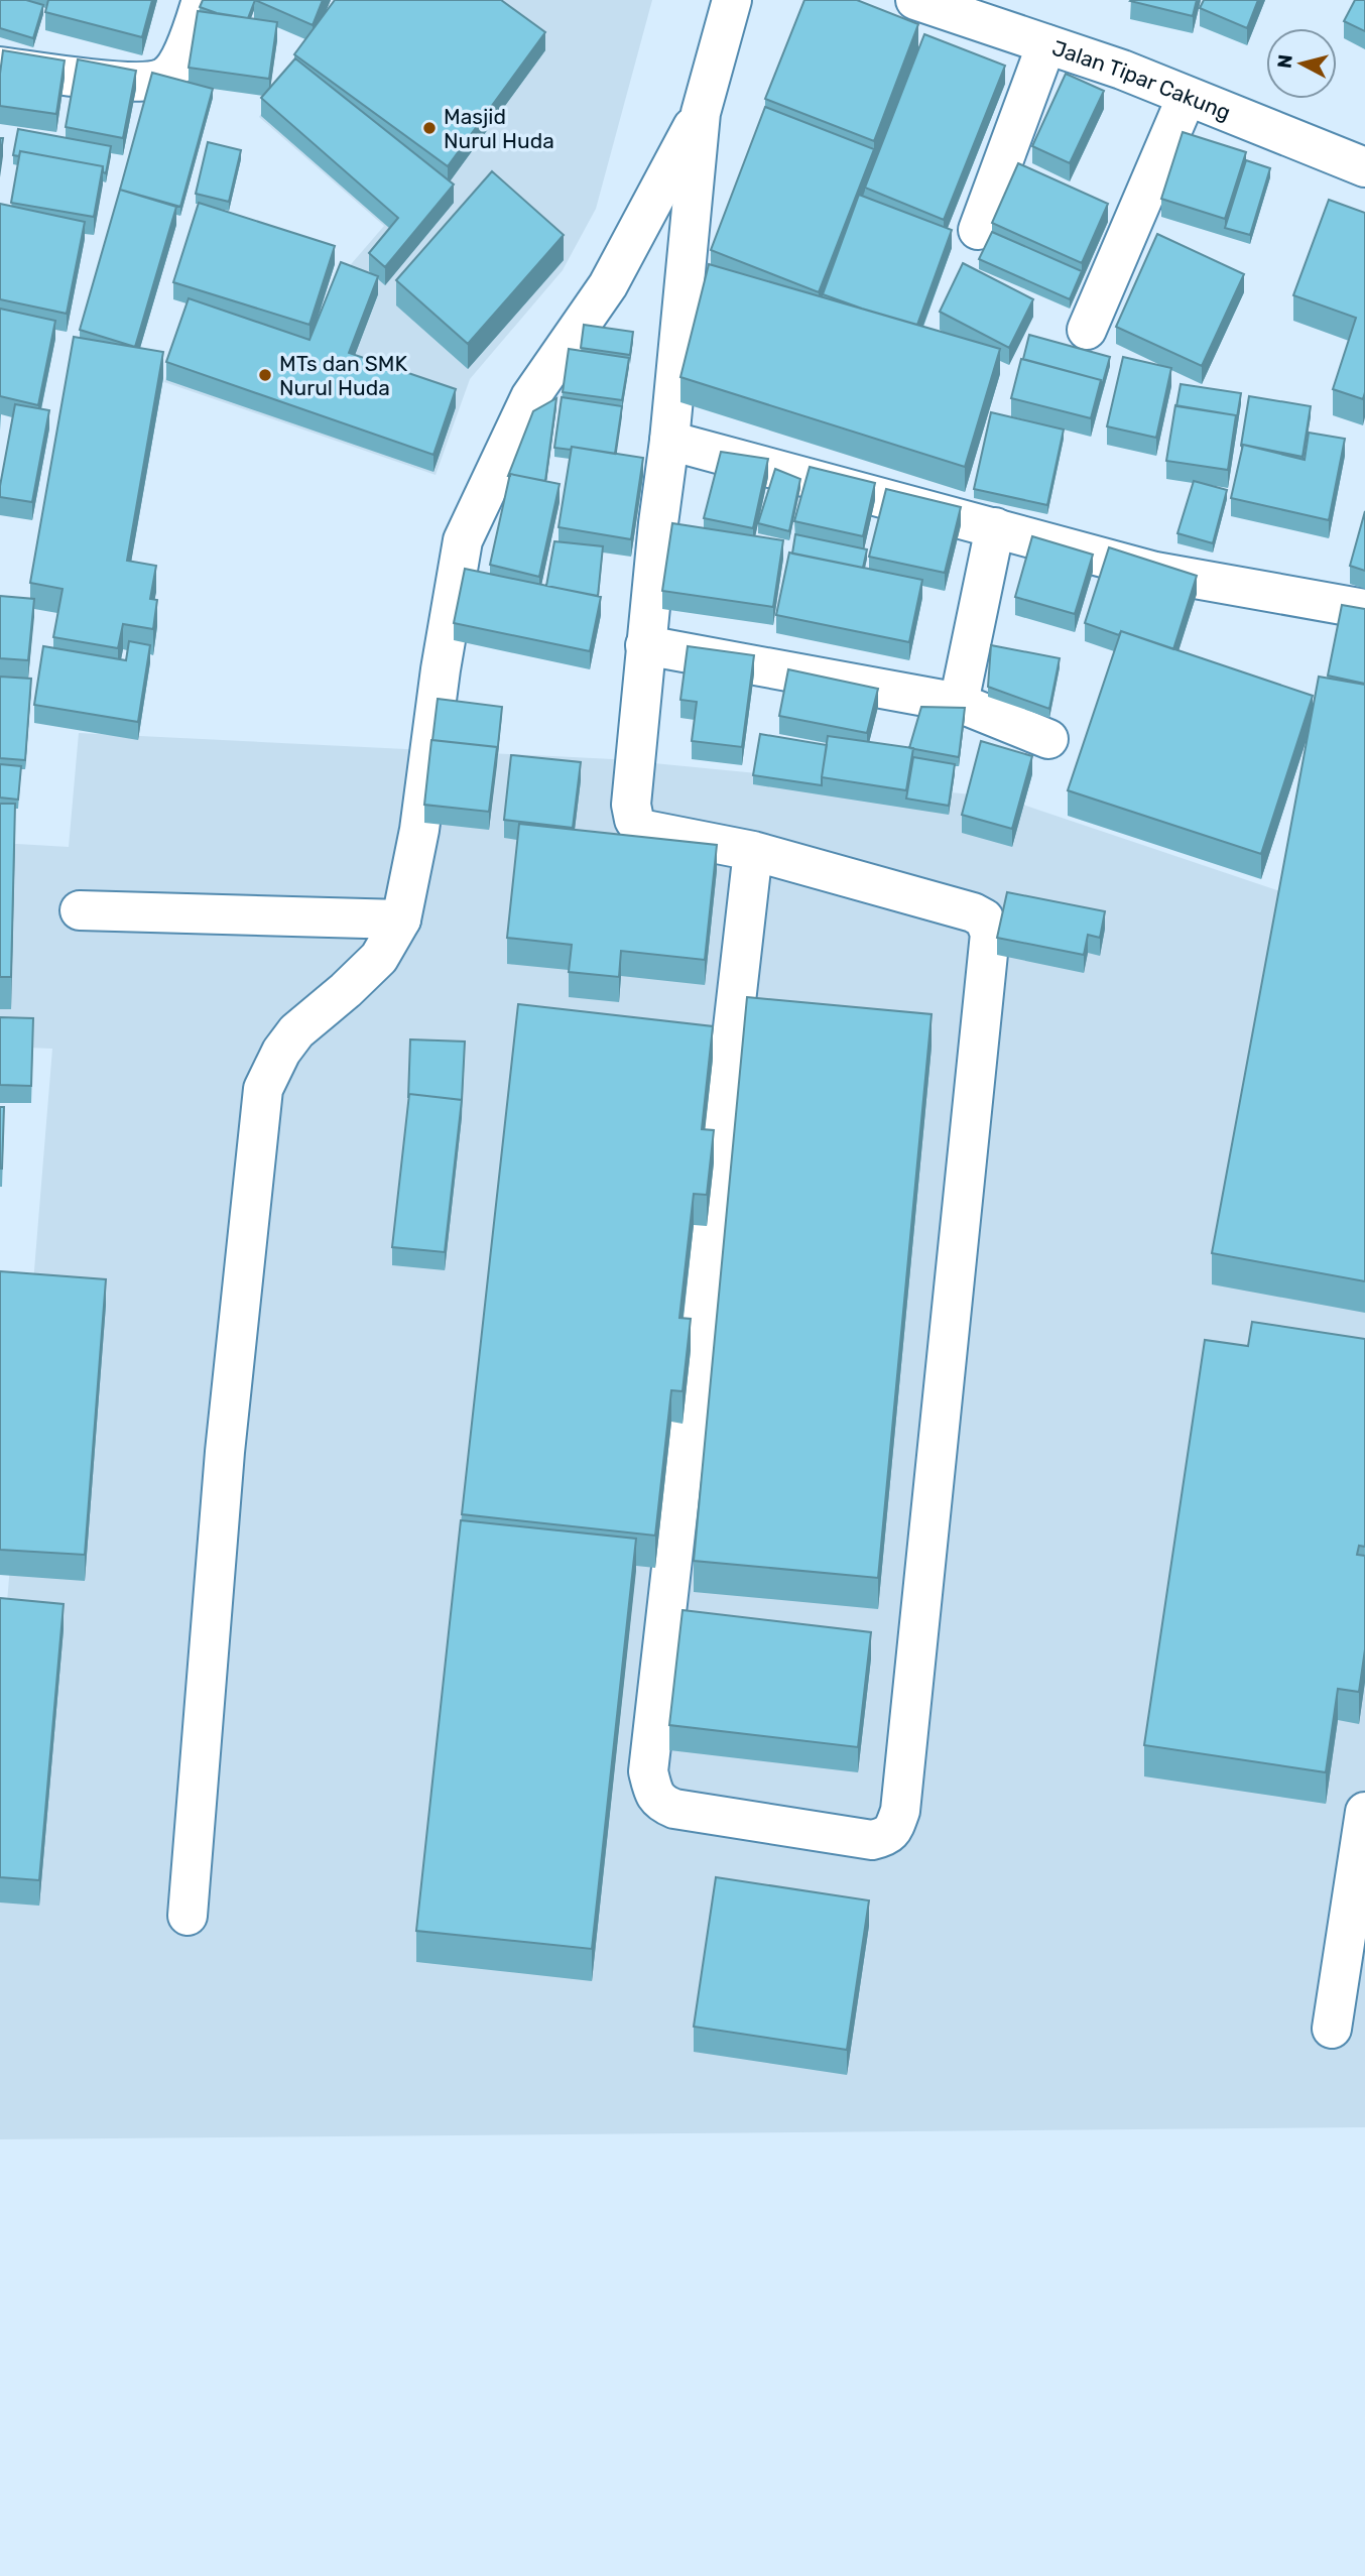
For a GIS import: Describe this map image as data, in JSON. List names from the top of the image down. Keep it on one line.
{"streets":{"street":["Jalan Tipar Cakung"]},"places":["Masjid Nurul Huda","MTs dan SMK Nurul Huda"],"north":"left"}
